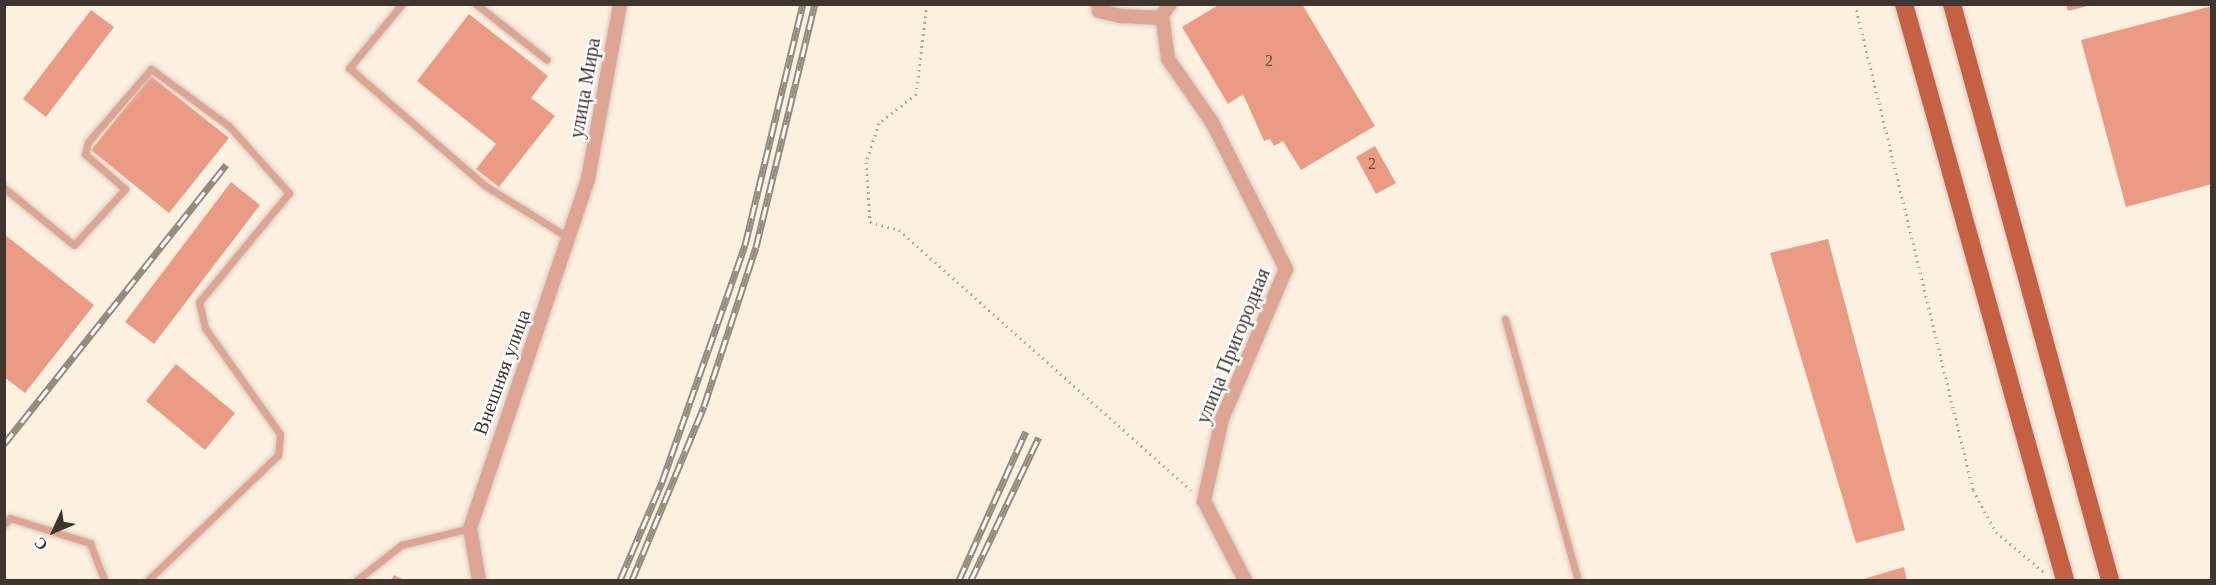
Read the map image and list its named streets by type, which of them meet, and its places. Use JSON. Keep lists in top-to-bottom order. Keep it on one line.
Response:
{"streets":{"street":["улица Мира","улица Пригородная","Внешняя улица"]},"crossings":[["улица Мира","Внешняя улица"]],"house_numbers":["2","2"],"north":"bottom left"}
